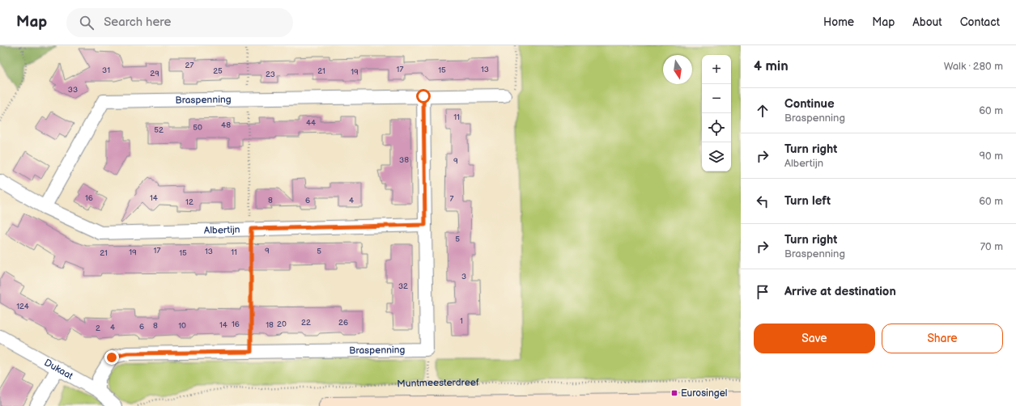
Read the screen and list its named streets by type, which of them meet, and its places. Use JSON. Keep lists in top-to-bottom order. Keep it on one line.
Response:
{"streets":{"street":["Braspenning","Albertijn","Dukaat"],"path":["Muntmeesterdreef"]},"crossings":[["Braspenning","Albertijn"],["Braspenning","Dukaat"]],"places":{"transit":["Eurosingel"]},"house_numbers":["27","17","13","31","15","25","21","19","29","23","33","11","44","48","50","52","38","9","16","14","7","8","6","4","12","5","17","9","13","5","19","11","21","15","3","32","124","1","22","26","16","20","14","18","8","10","6","4","2"],"north":"bottom","page":{"header":"Map","search":"Search here","nav":["Home","Map","About","Contact"],"heading":["4 min","Walk · 280 m"],"map_buttons":["+","−"],"list":[["Continue","Braspenning","60 m"],["Turn right","Albertijn","90 m"],["Turn left","60 m"],["Turn right","Braspenning","70 m"],"Arrive at destination"],"buttons":["Save","Share"]}}
